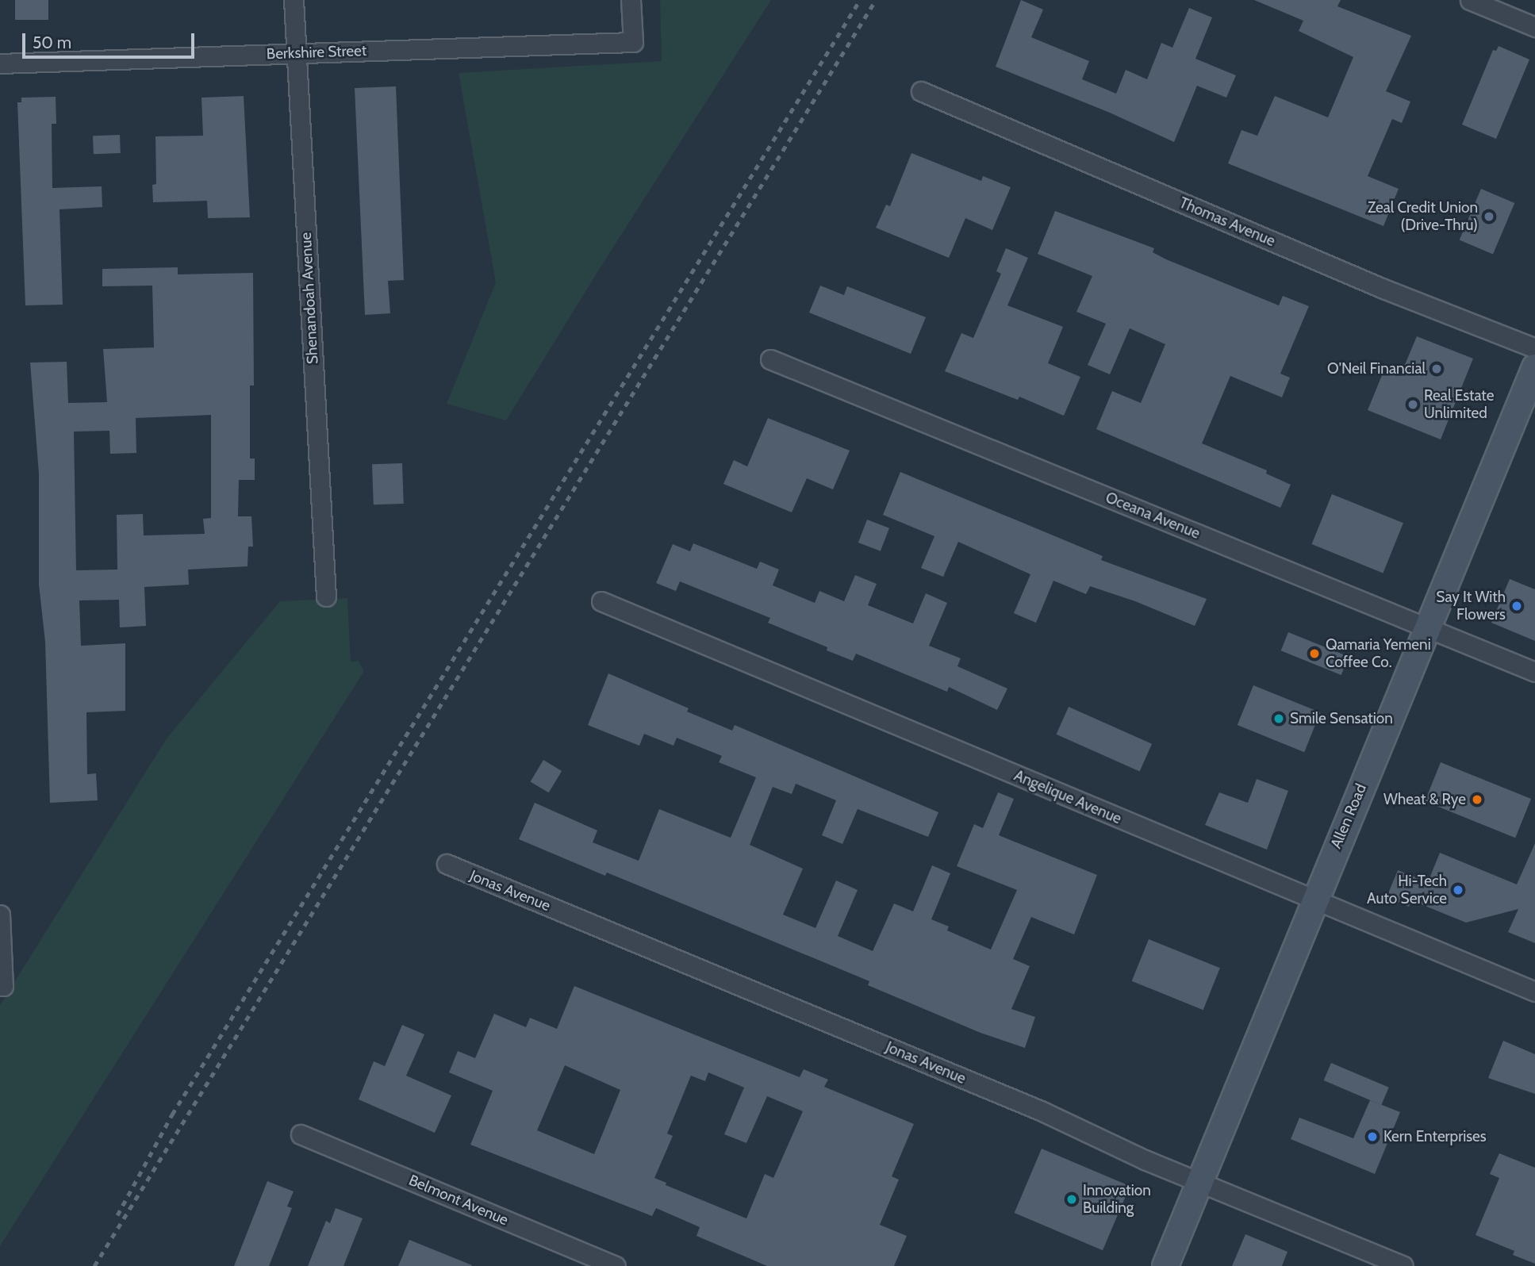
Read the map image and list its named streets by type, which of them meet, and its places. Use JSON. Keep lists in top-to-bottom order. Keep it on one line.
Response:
{"streets":{"main road":["Allen Road"],"street":["Berkshire Street","Thomas Avenue","Shenandoah Avenue","Oceana Avenue","Angelique Avenue","Jonas Avenue","Belmont Avenue"]},"crossings":[["Berkshire Street","Shenandoah Avenue"],["Oceana Avenue","Allen Road"],["Angelique Avenue","Allen Road"],["Allen Road","Jonas Avenue"]],"places":["Zeal Credit Union (Drive-Thru)","O'Neil Financial","Real Estate Unlimited","Say It With Flowers","Qamaria Yemeni Coffee Co.","Smile Sensation","Wheat & Rye","Hi-Tech Auto Service","Kern Enterprises","Innovation Building"],"scale_bar":"50 m"}
